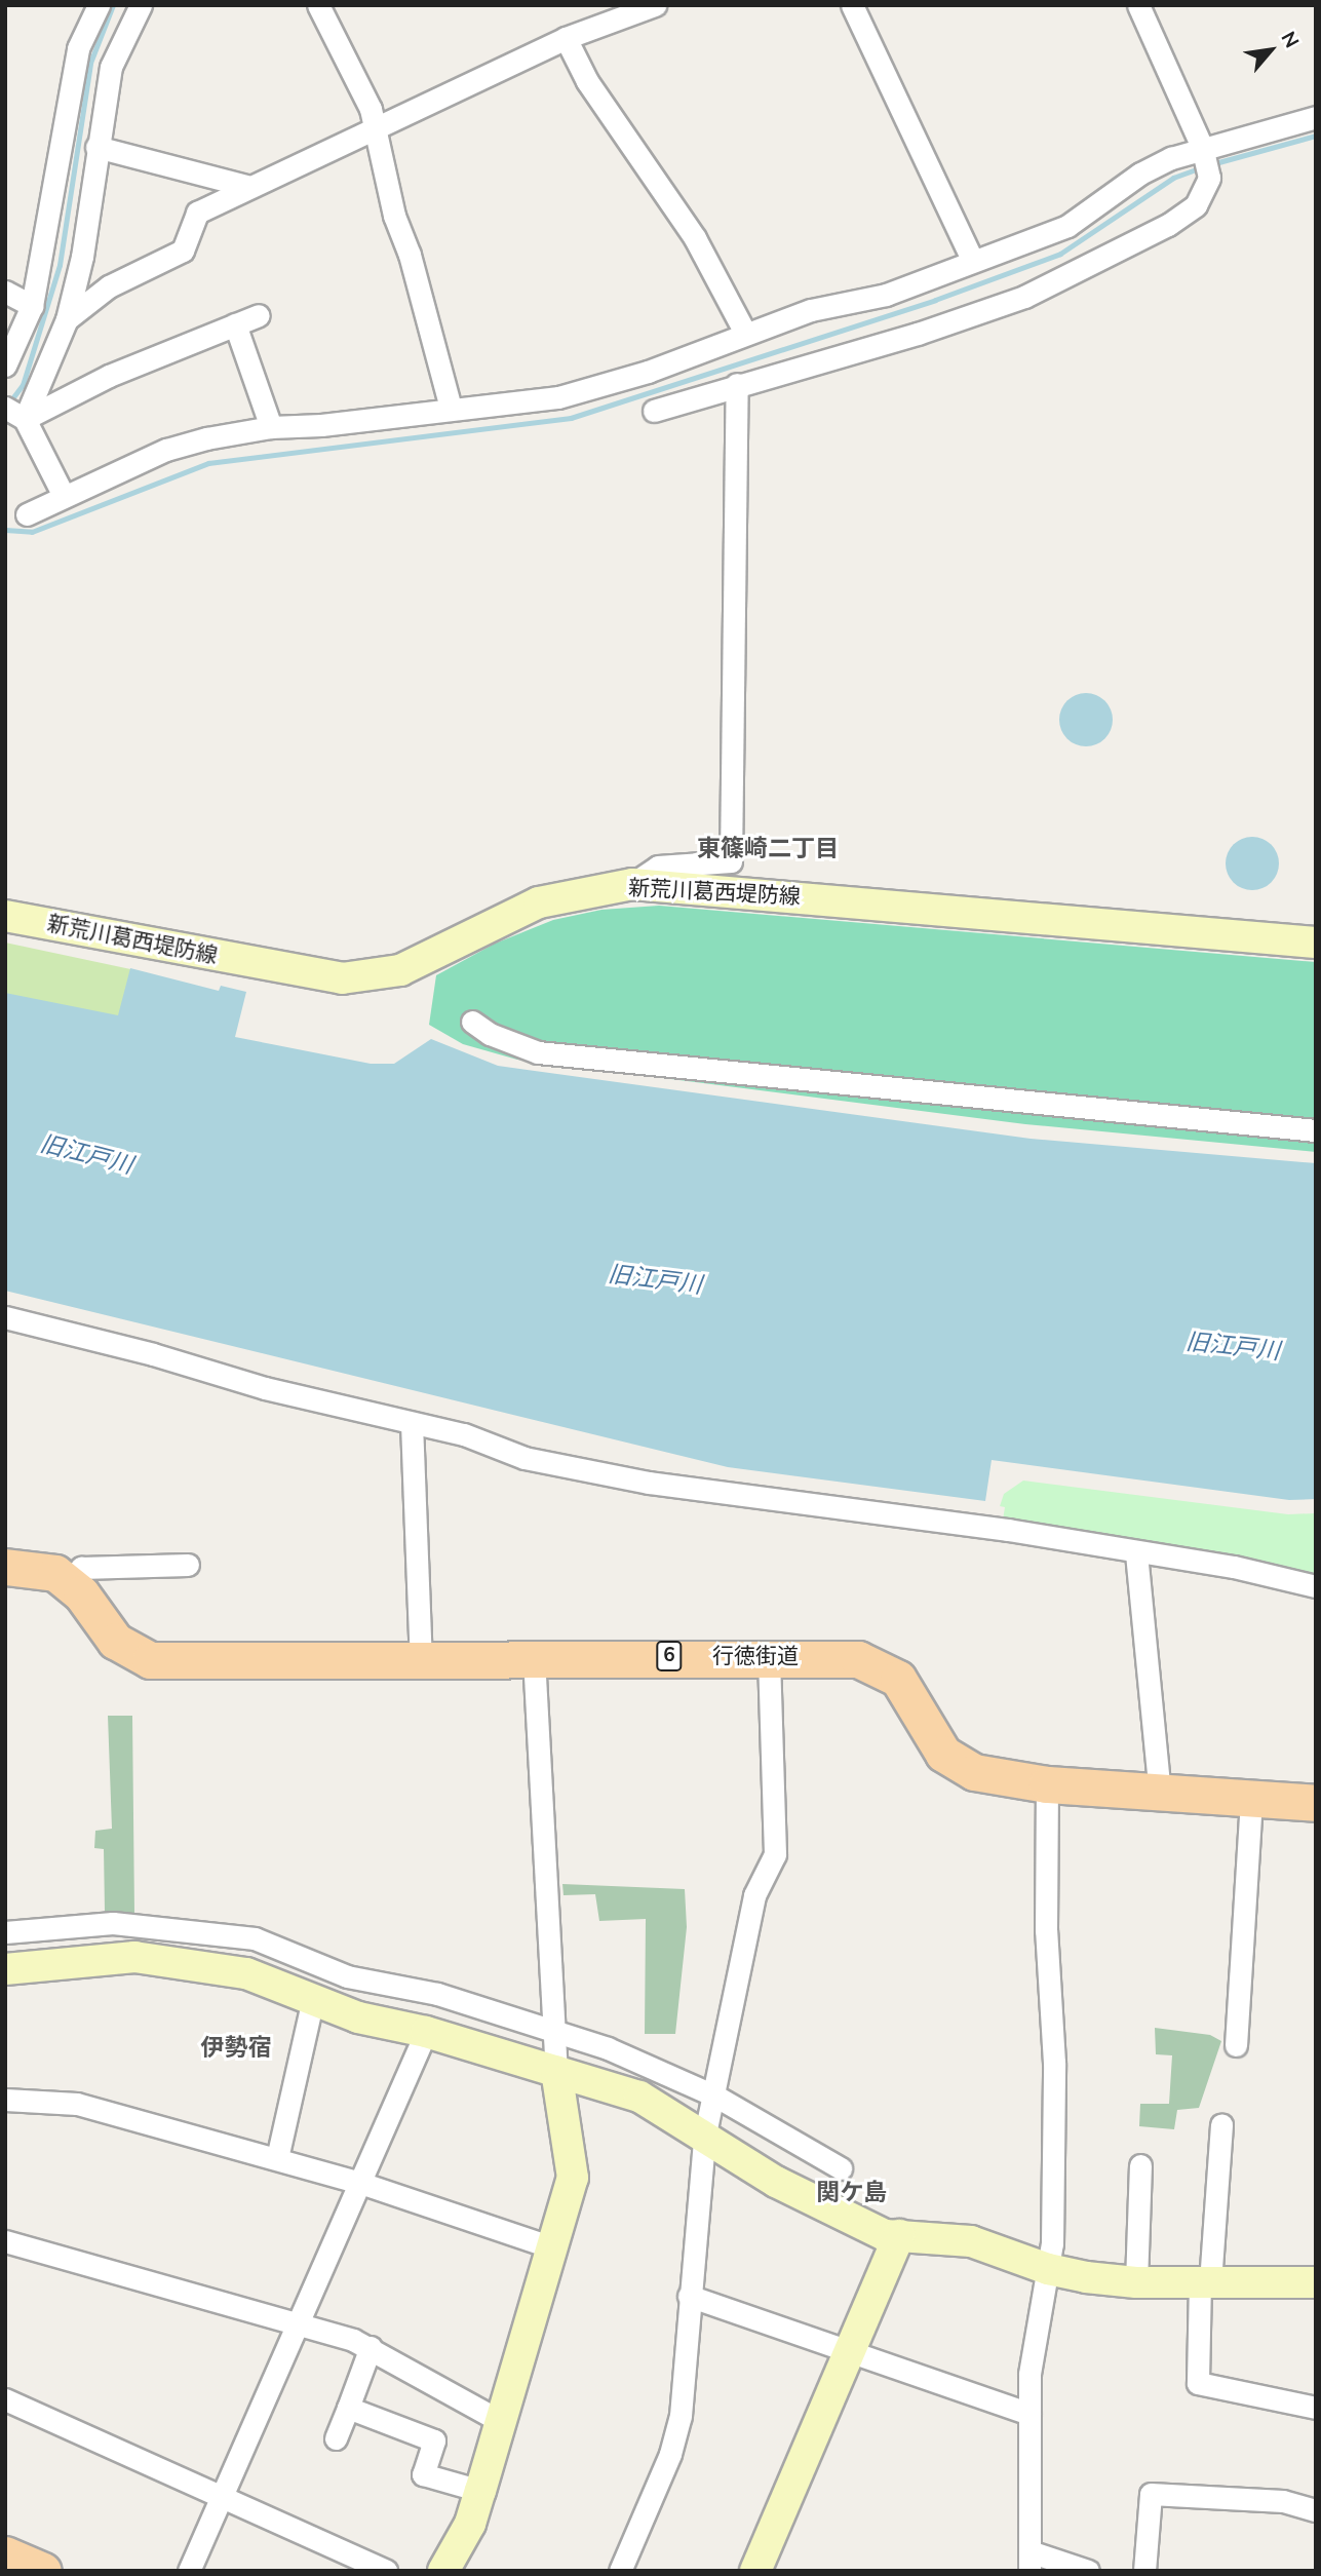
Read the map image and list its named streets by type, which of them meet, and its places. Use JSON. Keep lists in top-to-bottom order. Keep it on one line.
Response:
{"streets":{"main road":["6","行徳街道"],"street":["新荒川葛西堤防線"]},"districts":["東篠崎二丁目","伊勢宿","関ケ島"],"water":["旧江戸川"],"north":"top right"}
